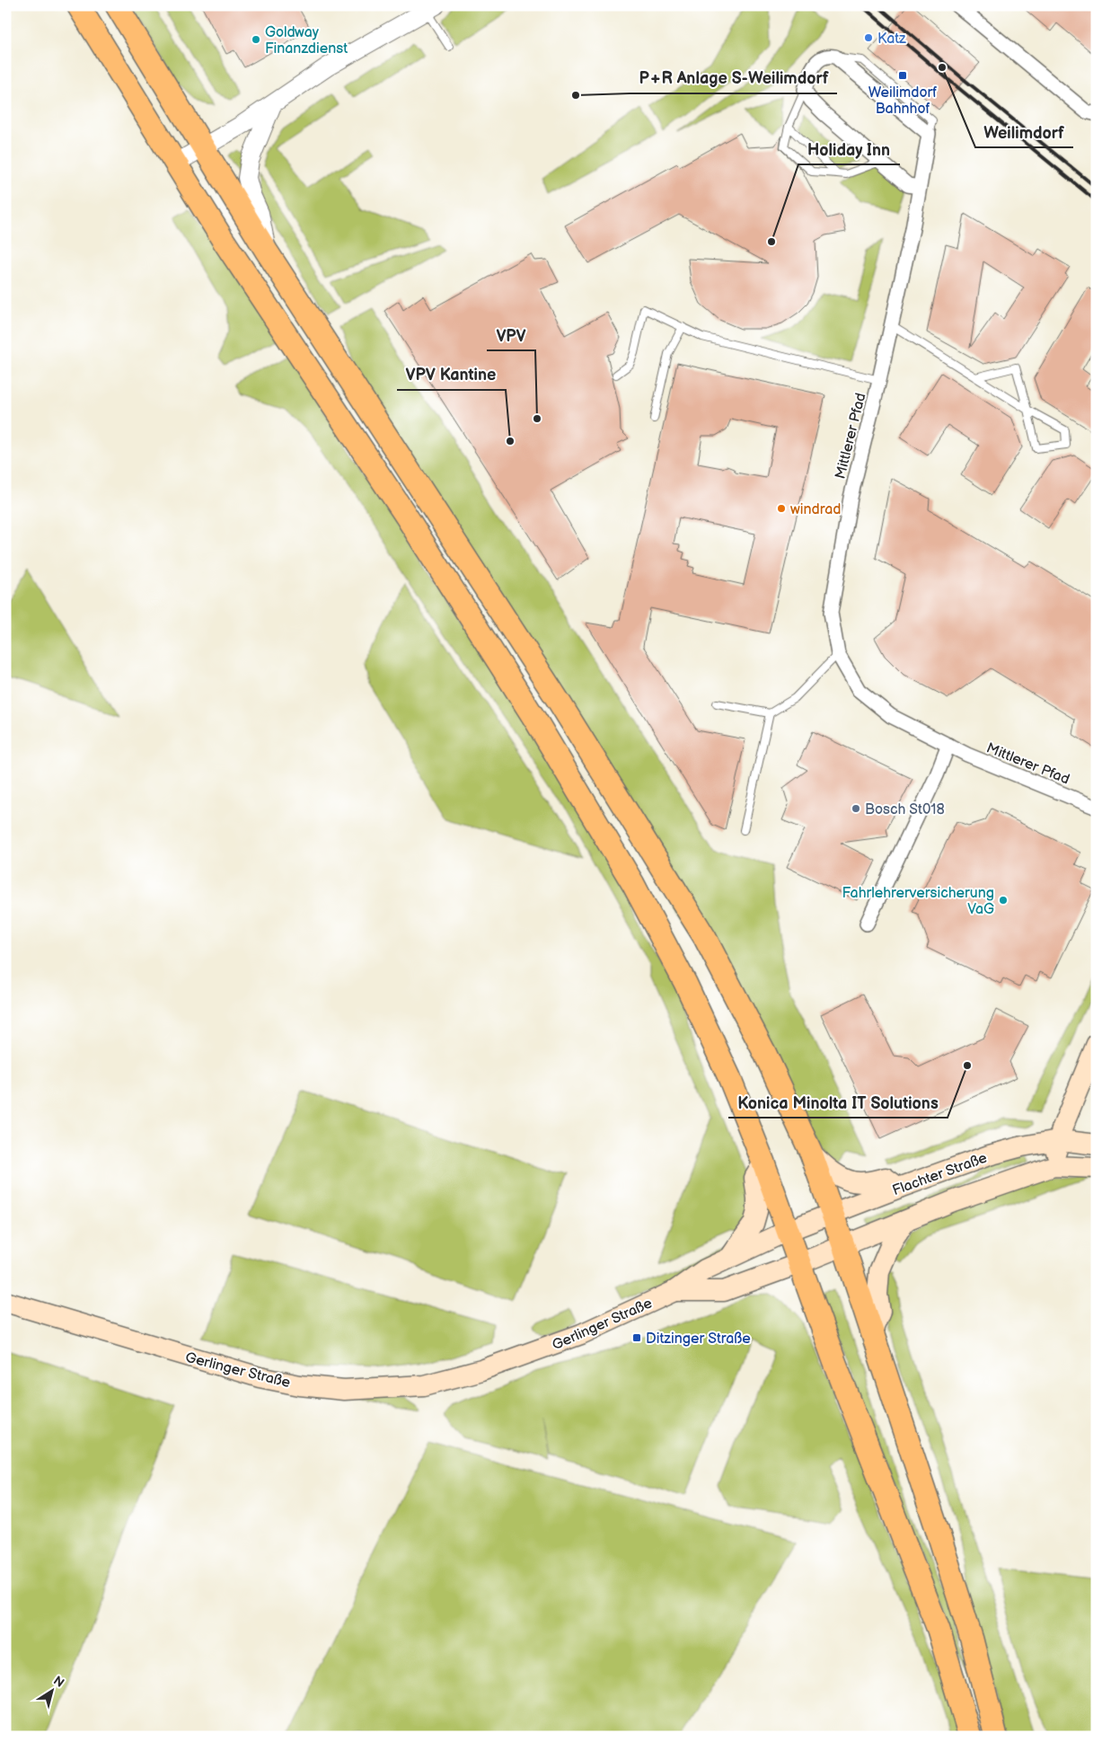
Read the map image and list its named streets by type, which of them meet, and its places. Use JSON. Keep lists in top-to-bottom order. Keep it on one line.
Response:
{"streets":{"main road":["Flachter Straße","Gerlinger Straße"],"street":["Mittlerer Pfad"]},"crossings":[["Flachter Straße","Gerlinger Straße"]],"places":{"other":["Katz","Goldway Finanzdienst","Weilimdorf","P+R Anlage S-Weilimdorf","Holiday Inn","VPV","VPV Kantine","windrad","Bosch St018","Fahrlehrerversicherung VaG","Konica Minolta IT Solutions"],"transit":["Weilimdorf Bahnhof","Ditzinger Straße"]},"north":"top right"}
